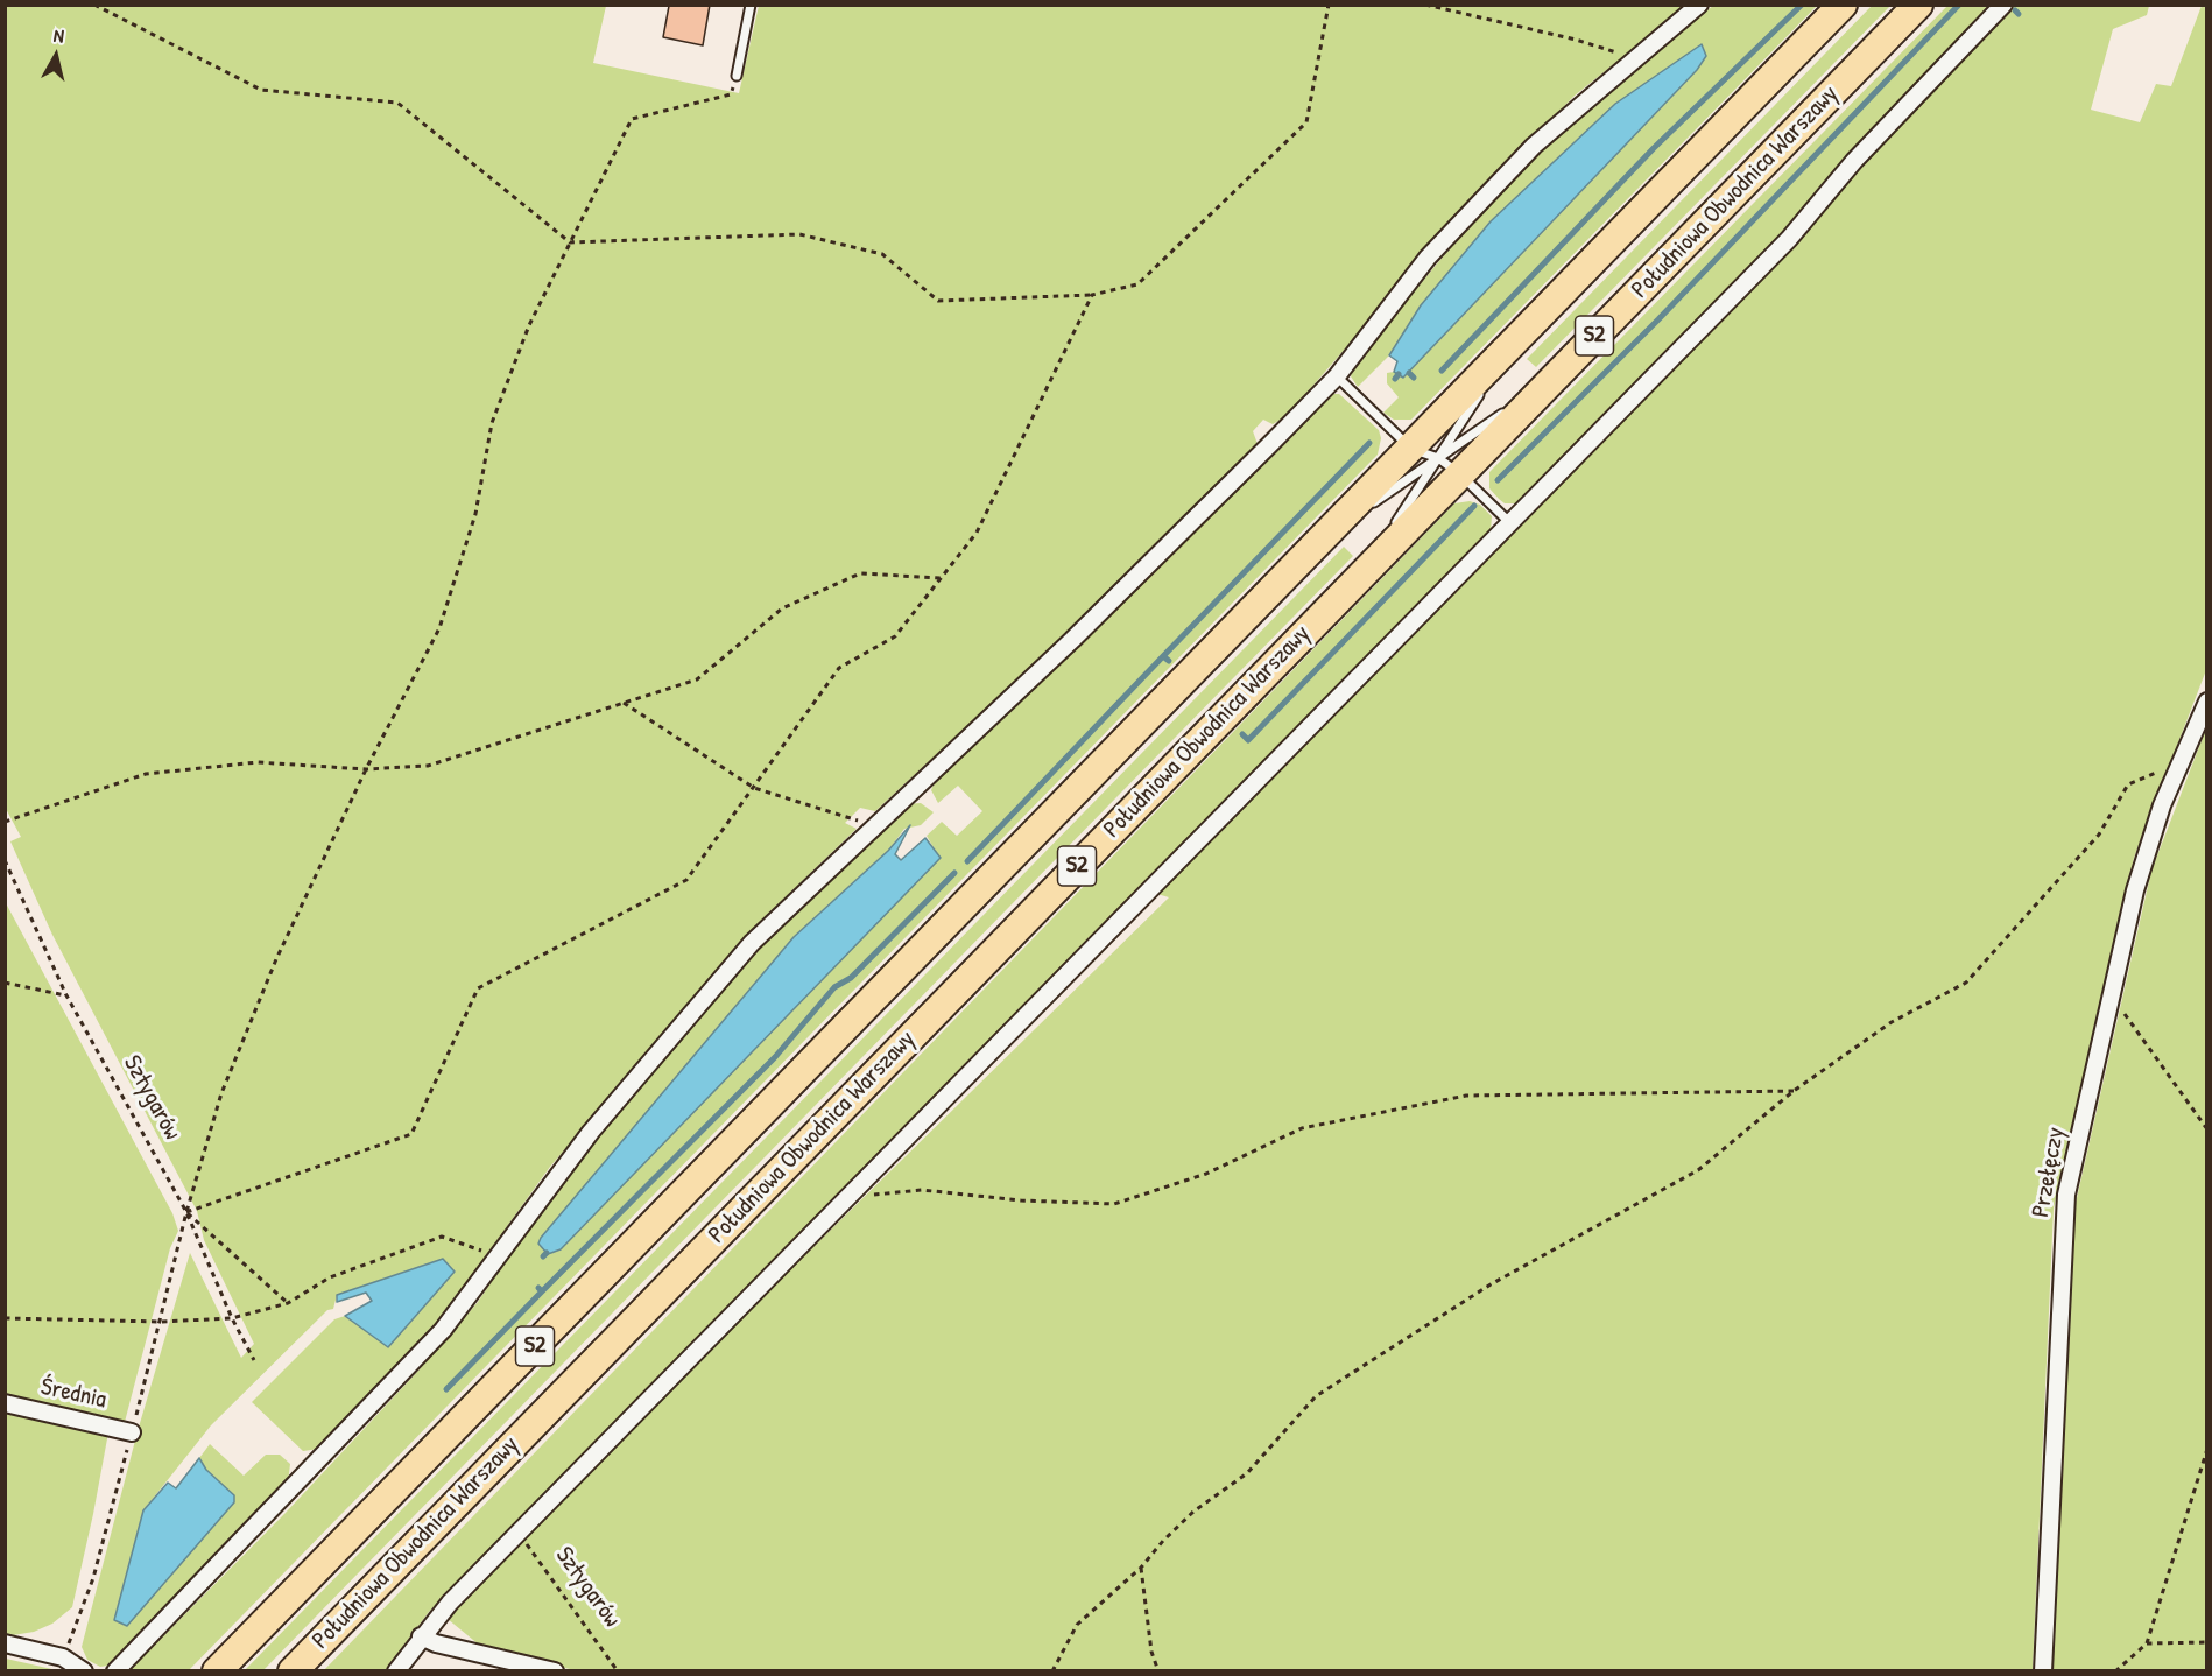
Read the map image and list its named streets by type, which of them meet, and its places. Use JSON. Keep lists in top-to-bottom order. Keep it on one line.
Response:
{"streets":{"highway":["Południowa Obwodnica Warszawy","S2"],"street":["Przełęczy","Średnia"],"path":["Sztygarów"]},"north":"top"}
